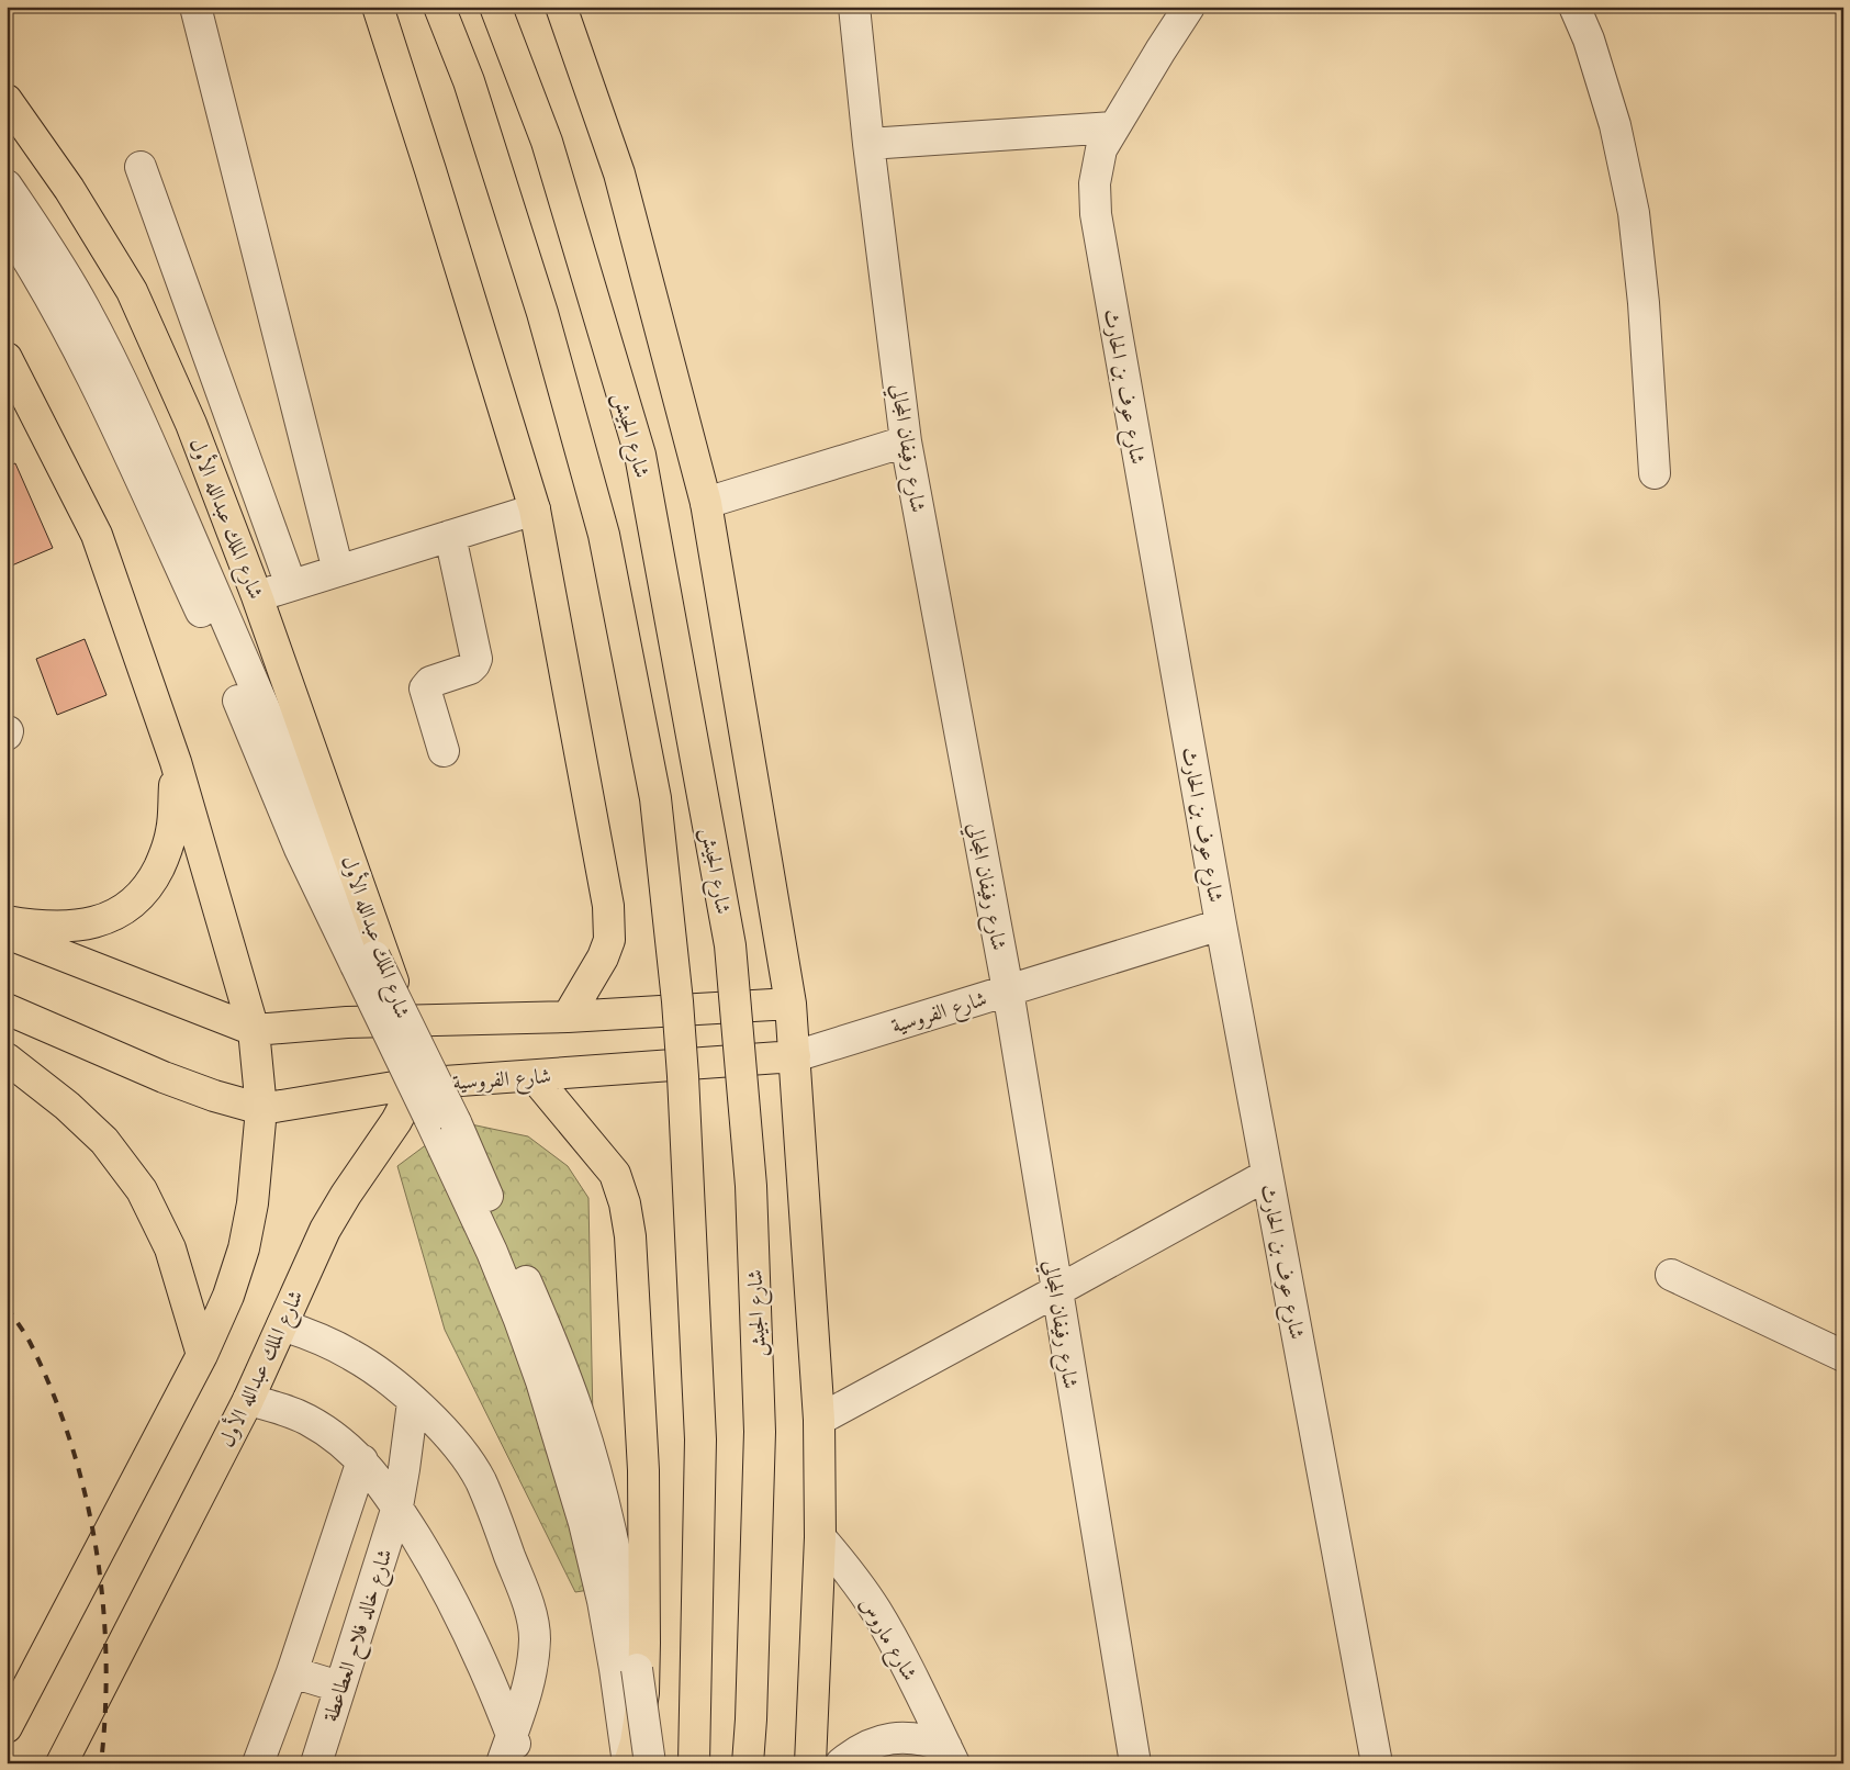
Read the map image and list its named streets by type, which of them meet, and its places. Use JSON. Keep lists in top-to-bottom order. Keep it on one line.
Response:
{"streets":{"main road":["شارع الجيش","شارع الملك عبدالله الأول","شارع الفروسية"],"street":["شارع عوف بن الحارث","شارع رفيفان المجالي","شارع خالد فلاح العطاعطة","شارع ماروس"]},"crossings":[["شارع عوف بن الحارث","شارع الفروسية"],["شارع رفيفان المجالي","شارع الفروسية"],["شارع الملك عبدالله الأول","شارع الفروسية"]]}
